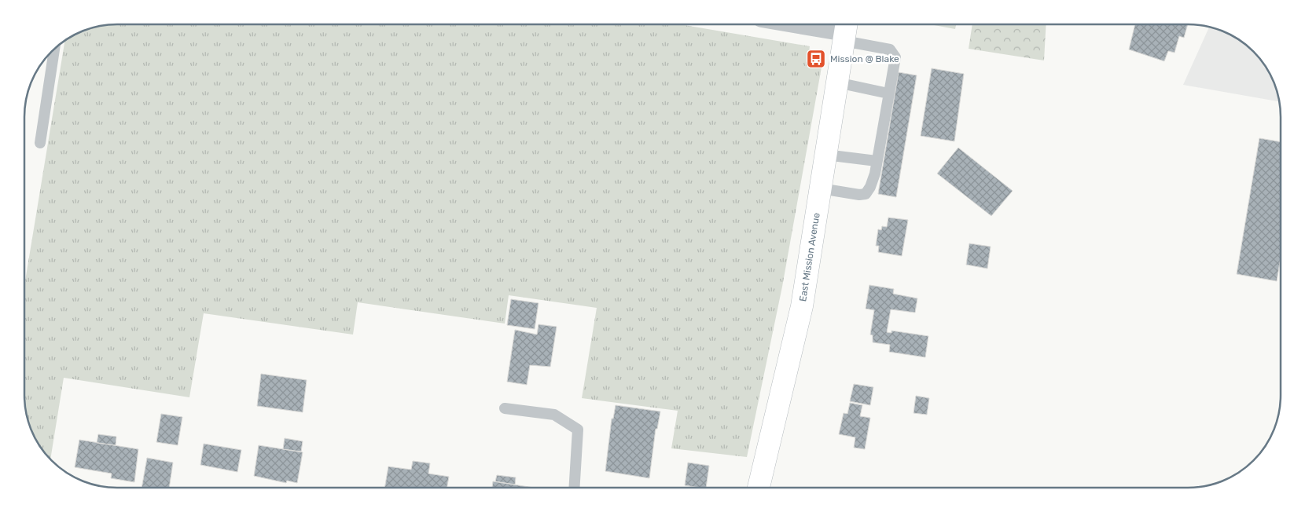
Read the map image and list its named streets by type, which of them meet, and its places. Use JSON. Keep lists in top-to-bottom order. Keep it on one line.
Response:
{"streets":{"street":["East Mission Avenue"]},"places":{"bus stop":["Mission @ Blake"]}}
